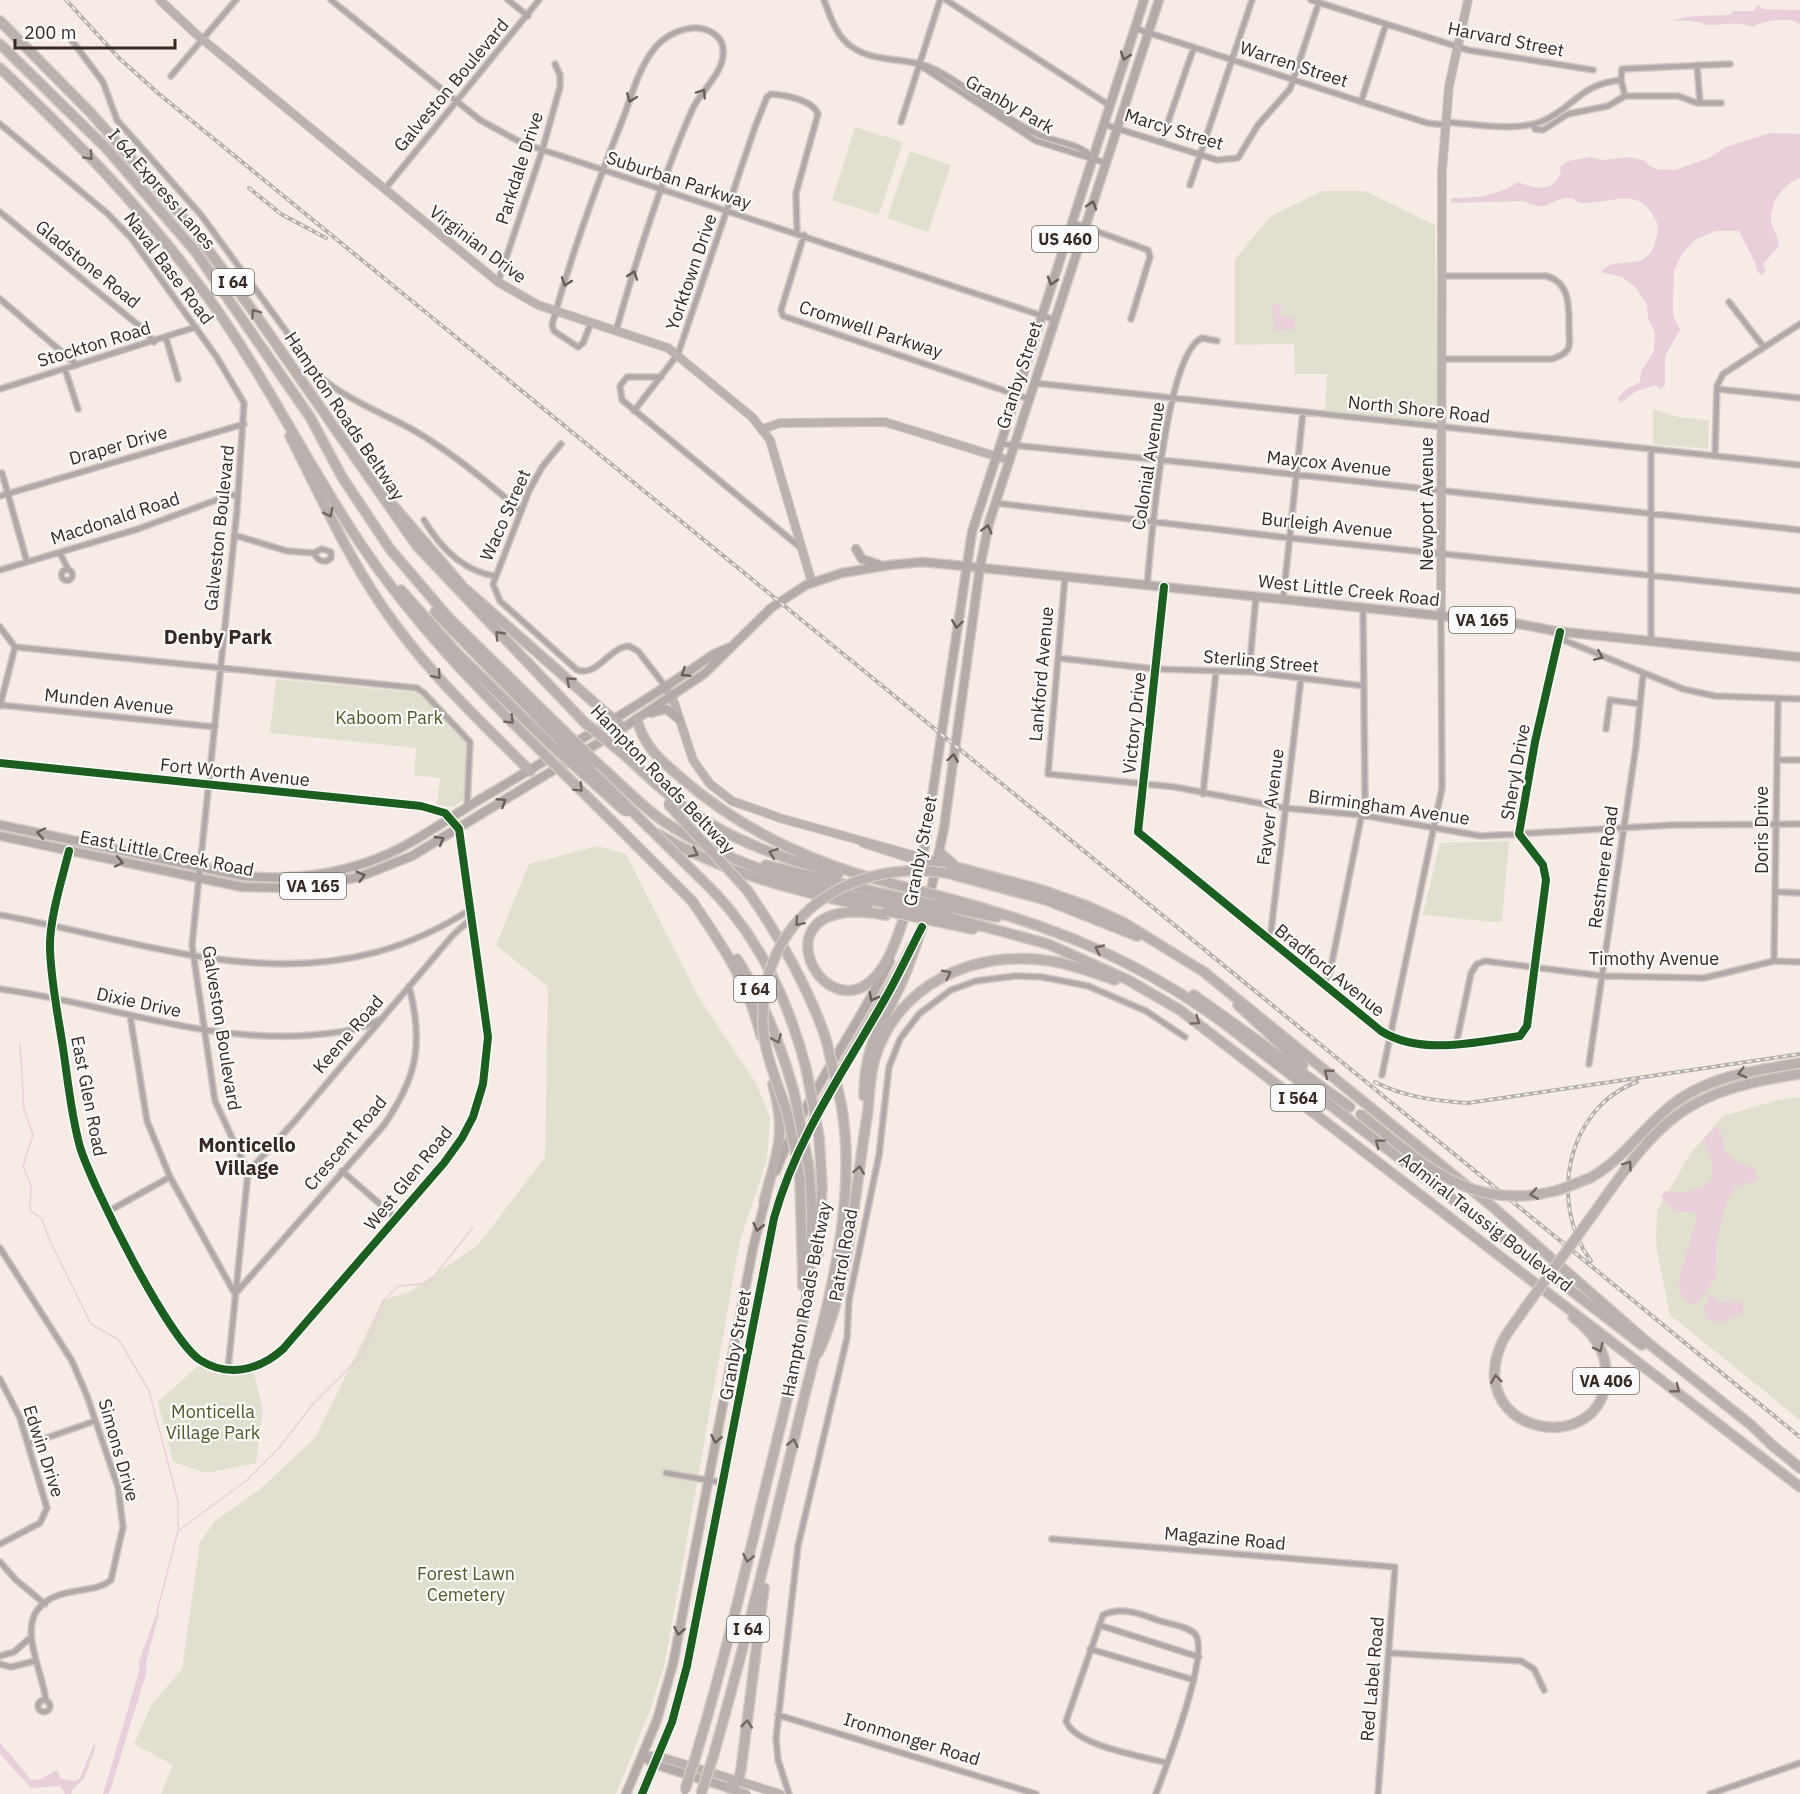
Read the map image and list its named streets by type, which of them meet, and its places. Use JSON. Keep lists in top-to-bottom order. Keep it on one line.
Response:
{"streets":{"highway":["I 64 Express Lanes","I 64","Hampton Roads Beltway","I 564","Admiral Taussig Boulevard","VA 406"],"main road":["US 460","Granby Street","West Little Creek Road","VA 165","East Little Creek Road"],"street":["Harvard Street","Warren Street","Galveston Boulevard","Granby Park","Marcy Street","Parkdale Drive","Suburban Parkway","Virginian Drive","Gladstone Road","Naval Base Road","Yorktown Drive","Cromwell Parkway","Stockton Road","North Shore Road","Draper Drive","Maycox Avenue","Colonial Avenue","Newport Avenue","Waco Street","Macdonald Road","Burleigh Avenue","Sterling Street","Lankford Avenue","Munden Avenue","Victory Drive","Fort Worth Avenue","Sheryl Drive","Fayver Avenue","Birmingham Avenue","Doris Drive","Restmere Road","Timothy Avenue","Bradford Avenue","Dixie Drive","Keene Road","East Glen Road","Crescent Road","West Glen Road","Patrol Road","Simons Drive","Edwin Drive","Magazine Road","Red Label Road","Ironmonger Road"]},"crossings":[["Harvard Street","Marcy Street"],["Harvard Street","Newport Avenue"],["Warren Street","Marcy Street"],["Warren Street","Granby Street"],["Warren Street","Newport Avenue"],["Galveston Boulevard","Suburban Parkway"],["Galveston Boulevard","Virginian Drive"],["Galveston Boulevard","Naval Base Road"],["Galveston Boulevard","Draper Drive"],["Galveston Boulevard","Macdonald Road"],["Galveston Boulevard","Munden Avenue"],["Galveston Boulevard","Fort Worth Avenue"],["Galveston Boulevard","East Little Creek Road"],["Galveston Boulevard","Dixie Drive"],["Galveston Boulevard","Keene Road"],["Granby Park","Granby Street"],["Marcy Street","Granby Street"],["Parkdale Drive","Suburban Parkway"],["Parkdale Drive","Virginian Drive"],["Suburban Parkway","Yorktown Drive"],["Suburban Parkway","Cromwell Parkway"],["Suburban Parkway","Granby Street"],["I 64 Express Lanes","I 64"],["Virginian Drive","Yorktown Drive"],["Virginian Drive","East Little Creek Road"],["Gladstone Road","Stockton Road"],["Naval Base Road","Stockton Road"],["Yorktown Drive","Cromwell Parkway"],["I 64","Hampton Roads Beltway"],["Cromwell Parkway","Granby Street"],["Granby Street","North Shore Road"],["Granby Street","Maycox Avenue"],["Granby Street","Burleigh Avenue"],["Granby Street","West Little Creek Road"],["Granby Street","East Little Creek Road"],["North Shore Road","Colonial Avenue"],["North Shore Road","Newport Avenue"],["Maycox Avenue","Colonial Avenue"],["Maycox Avenue","Newport Avenue"],["Colonial Avenue","Burleigh Avenue"],["Colonial Avenue","West Little Creek Road"],["Newport Avenue","Burleigh Avenue"],["Newport Avenue","West Little Creek Road"],["Newport Avenue","Birmingham Avenue"],["Newport Avenue","Bradford Avenue"],["Waco Street","East Little Creek Road"],["West Little Creek Road","Lankford Avenue"],["West Little Creek Road","Victory Drive"],["West Little Creek Road","Sheryl Drive"],["West Little Creek Road","East Little Creek Road"],["Sterling Street","Lankford Avenue"],["Sterling Street","Victory Drive"],["Sterling Street","Fayver Avenue"],["Lankford Avenue","Birmingham Avenue"],["Victory Drive","Birmingham Avenue"],["Victory Drive","Bradford Avenue"],["Fort Worth Avenue","East Little Creek Road"],["Sheryl Drive","Birmingham Avenue"],["Sheryl Drive","Timothy Avenue"],["Sheryl Drive","Bradford Avenue"],["Fayver Avenue","Birmingham Avenue"],["Fayver Avenue","Bradford Avenue"],["Birmingham Avenue","Doris Drive"],["Birmingham Avenue","Restmere Road"],["Doris Drive","Timothy Avenue"],["East Little Creek Road","East Glen Road"],["East Little Creek Road","West Glen Road"],["Restmere Road","Timothy Avenue"],["Timothy Avenue","Bradford Avenue"],["Dixie Drive","Keene Road"],["Dixie Drive","East Glen Road"],["Keene Road","Crescent Road"],["Keene Road","West Glen Road"],["East Glen Road","West Glen Road"],["Admiral Taussig Boulevard","VA 406"],["Patrol Road","Ironmonger Road"],["Magazine Road","Red Label Road"]],"districts":["Denby Park","Monticello Village"],"parks":["Kaboom Park","Monticella Village Park","Forest Lawn Cemetery"],"scale_bar":"200 m"}
